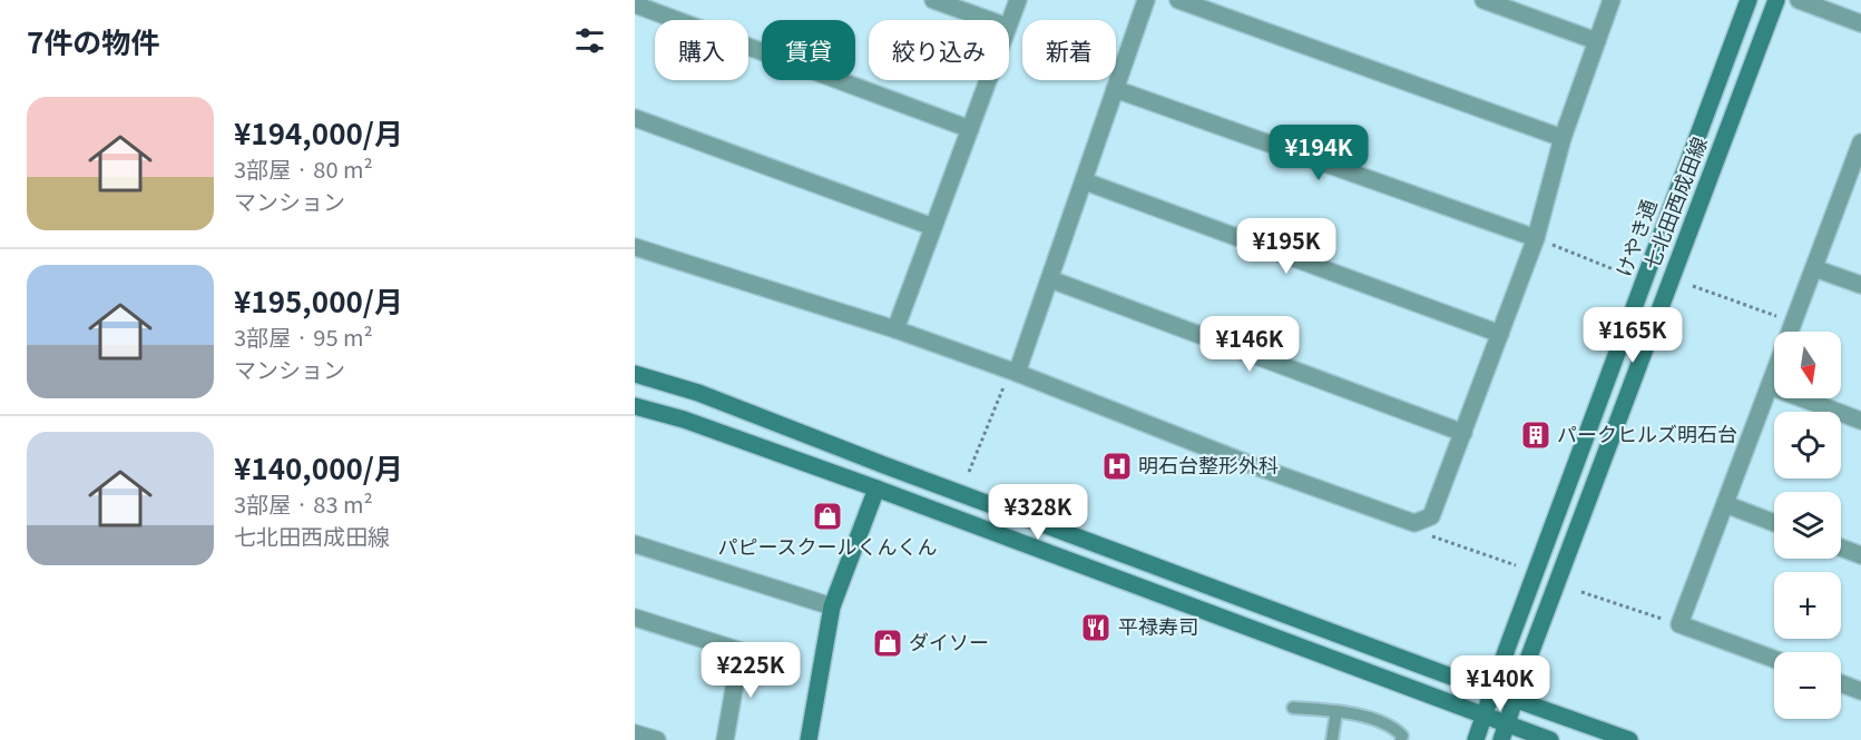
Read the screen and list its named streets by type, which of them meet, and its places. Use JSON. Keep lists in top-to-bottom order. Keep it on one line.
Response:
{"streets":{"street":["七北田西成田線","けやき通"]},"places":{"building":["パークヒルズ明石台"],"hospital":["明石台整形外科"],"shop":["パピースクールくんくん","ダイソー"],"restaurant":["平禄寿司"]},"north":"bottom","page":{"heading":"7件の物件","chip":["購入","賃貸","絞り込み","新着"],"list":[{"name":"¥194,000/月","note":"3部屋 · 80 m² · マンション"},{"name":"¥195,000/月","note":"3部屋 · 95 m² · マンション"},{"name":"¥140,000/月","note":"3部屋 · 83 m² · 七北田西成田線"}],"price":["¥194K","¥195K","¥165K","¥146K","¥328K","¥225K","¥140K"],"map_buttons":["+","−"]}}
